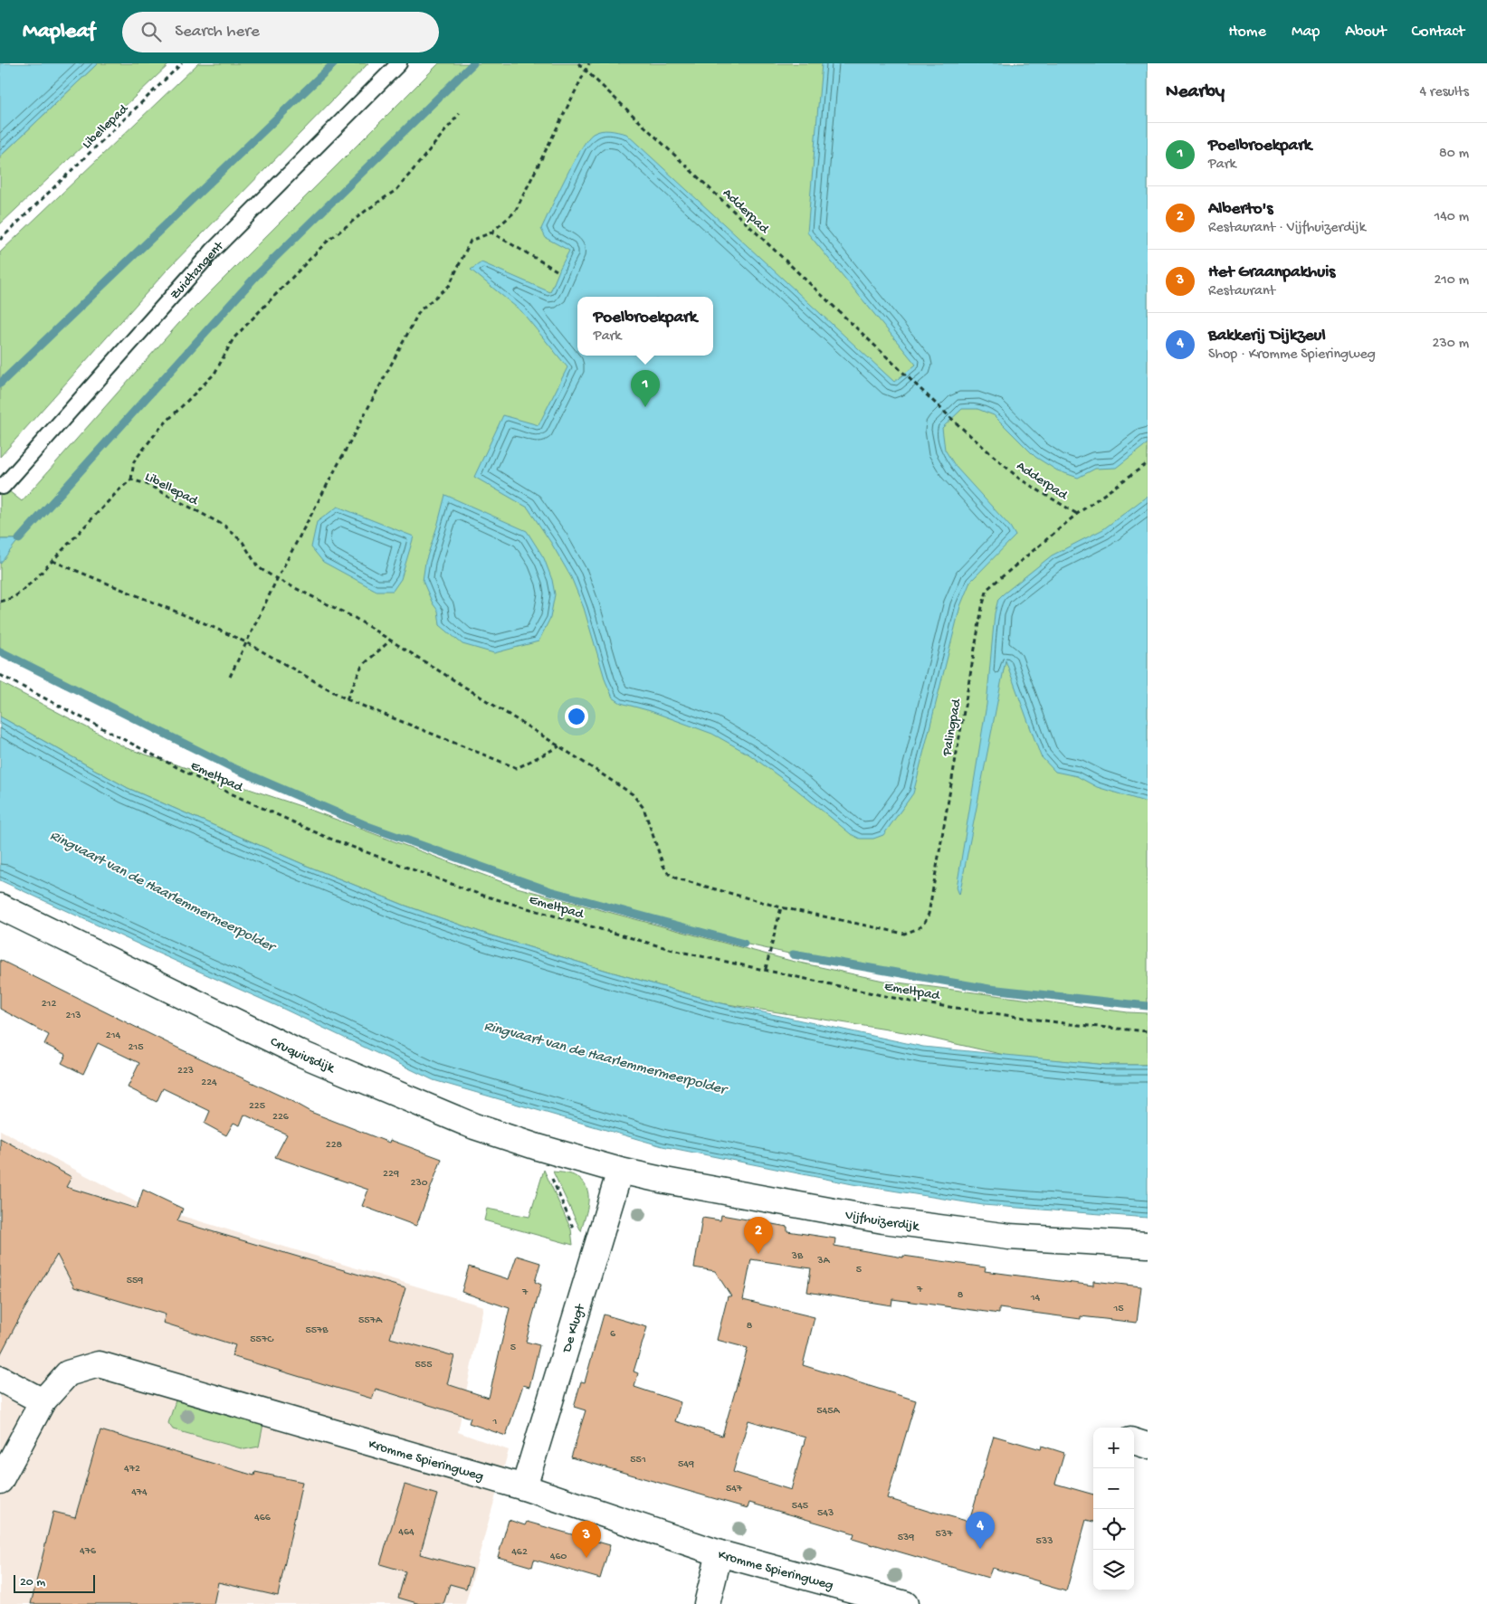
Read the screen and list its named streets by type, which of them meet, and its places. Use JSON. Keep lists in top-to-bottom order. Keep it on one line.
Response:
{"streets":{"street":["Cruquiusdijk","Vijfhuizerdijk","De Klugt","Kromme Spieringweg"],"lane":["Zuidtangent"],"path":["Libellepad","Adderpad","Palingpad","Emeltpad"]},"crossings":[["Libellepad","Palingpad"],["Adderpad","Palingpad"],["Cruquiusdijk","Vijfhuizerdijk"],["Cruquiusdijk","De Klugt"],["Vijfhuizerdijk","De Klugt"],["De Klugt","Kromme Spieringweg"]],"water":["Ringvaart van de Haarlemmermeerpolder"],"house_numbers":["212","213","214","215","223","224","225","226","228","229","230","3B","3A","5","559","7","7","8","14","15","557A","8","557B","6","557C","5","555","545A","1","551","549","472","547","474","545","543","466","464","537","539","533","476","462","460"],"scale_bar":"20 m","page":{"header":"Mapleaf","search":"Search here","nav":["Home","Map","About","Contact"],"heading":["Nearby","4 results"],"list":[{"mark":"1","name":"Poelbroekpark","note":"Park","value":"80 m"},{"mark":"2","name":"Alberto's","note":"Restaurant · Vijfhuizerdijk","value":"140 m"},{"mark":"3","name":"Het Graanpakhuis","note":"Restaurant","value":"210 m"},{"mark":"4","name":"Bakkerij Dijkzeul","note":"Shop · Kromme Spieringweg","value":"230 m"}],"popup":["Poelbroekpark","Park"],"pins":["1","2","4","3"],"map_buttons":["+","−"],"scale":"20 m"}}
